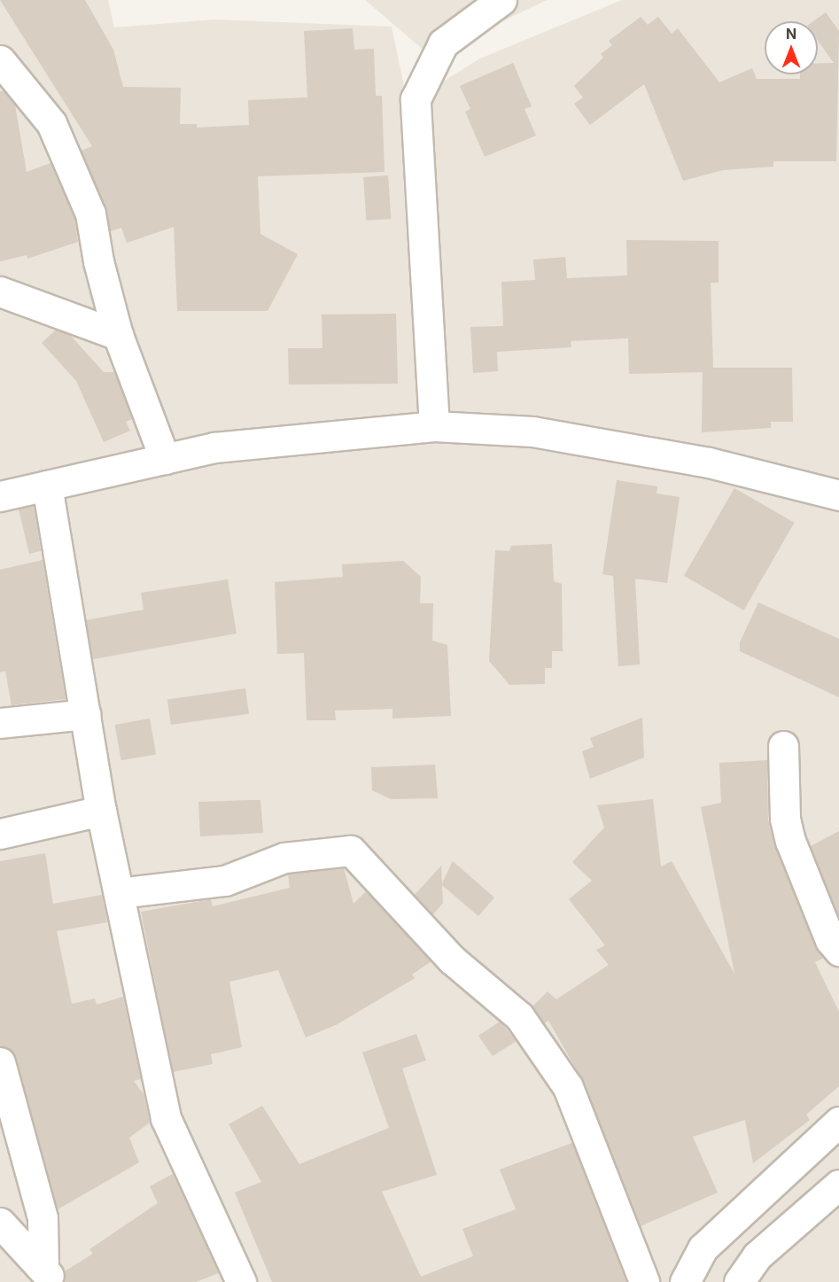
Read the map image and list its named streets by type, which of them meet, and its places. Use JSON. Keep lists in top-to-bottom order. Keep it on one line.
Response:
{"north":"top"}
